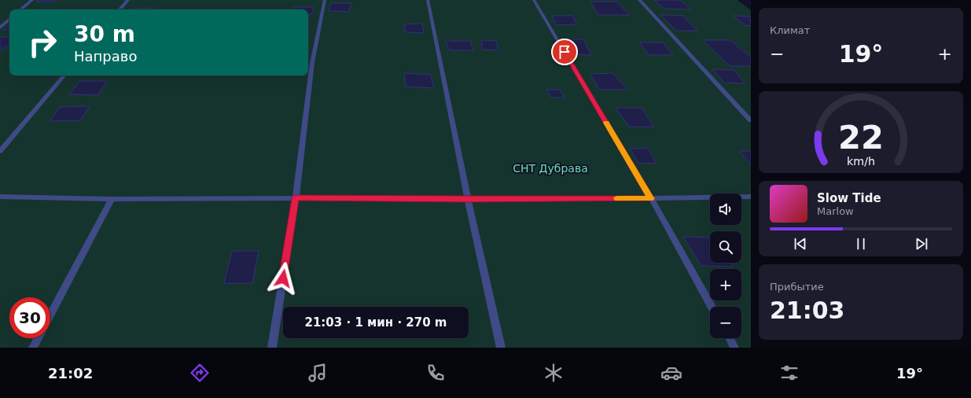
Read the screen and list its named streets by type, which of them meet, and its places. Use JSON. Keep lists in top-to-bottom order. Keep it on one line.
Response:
{"parks":["СНТ Дубрава"],"page":{"tile":["Климат",["Прибытие","21:03"]],"turn":["30 m","Направо"],"heat":["−","19°","+"],"song":["Slow Tide","Marlow"],"map_buttons":["+","−"],"limit":"30","trip":"21:03 · 1 мин · 270 m","tabs":["21:02","19°"],"gauge":["22","km/h"]}}
